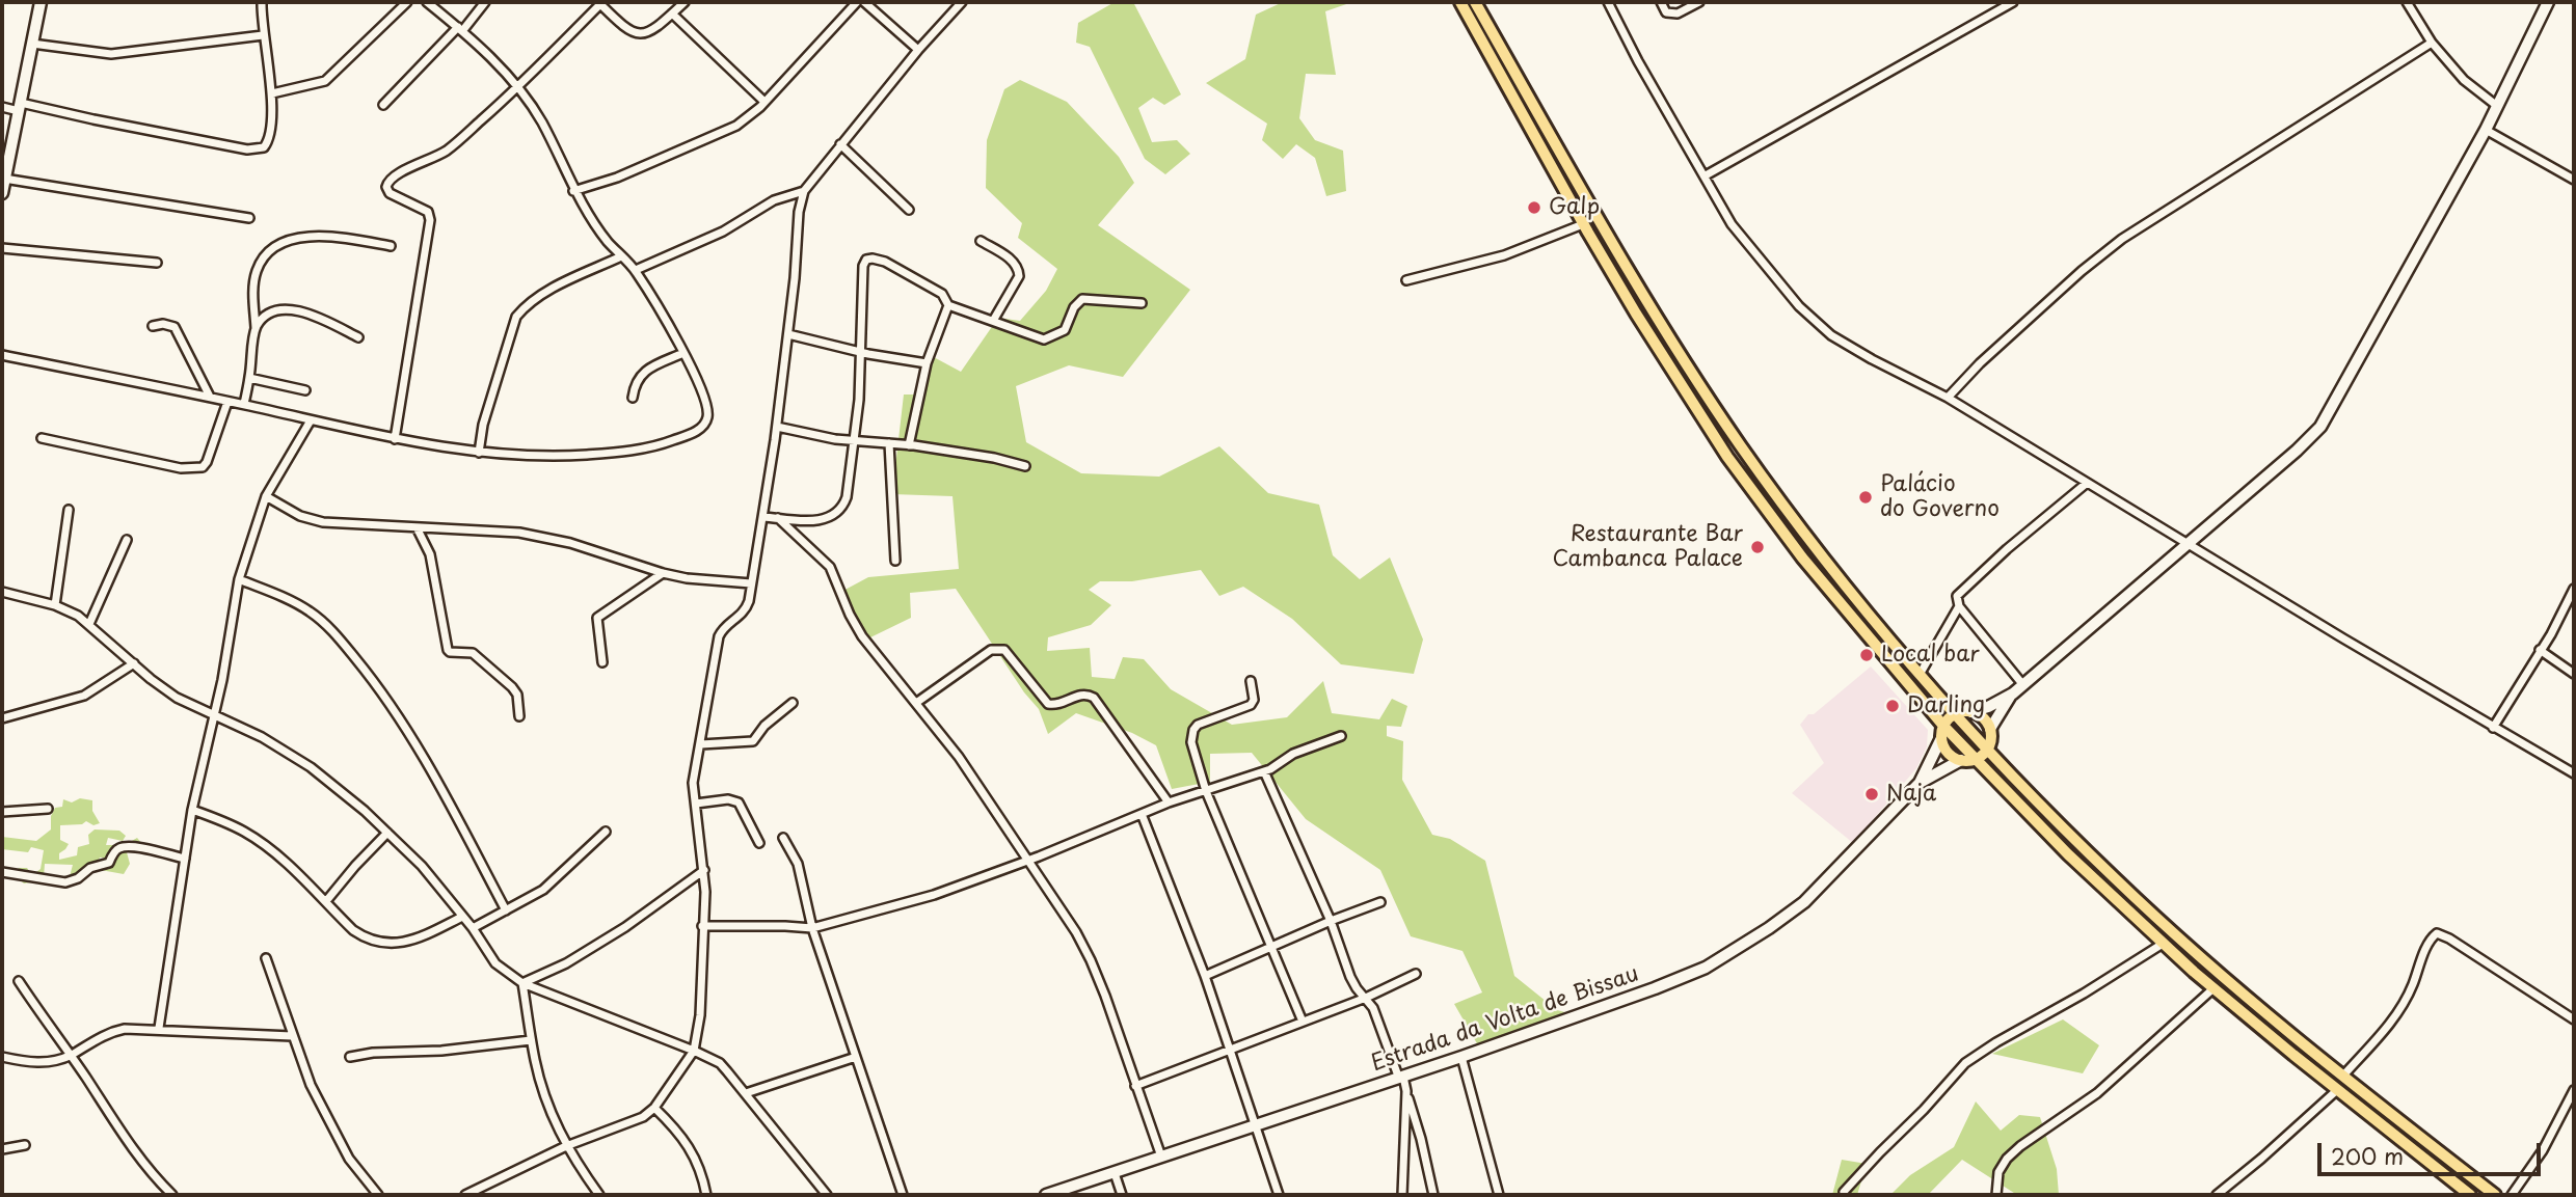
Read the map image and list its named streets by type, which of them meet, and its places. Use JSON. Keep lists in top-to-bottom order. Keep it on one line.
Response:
{"streets":{"street":["Estrada da Volta de Bissau"]},"places":["Galp","Palácio do Governo","Restaurante Bar Cambanca Palace","Local bar","Darling","Naja"],"scale_bar":"200 m"}
